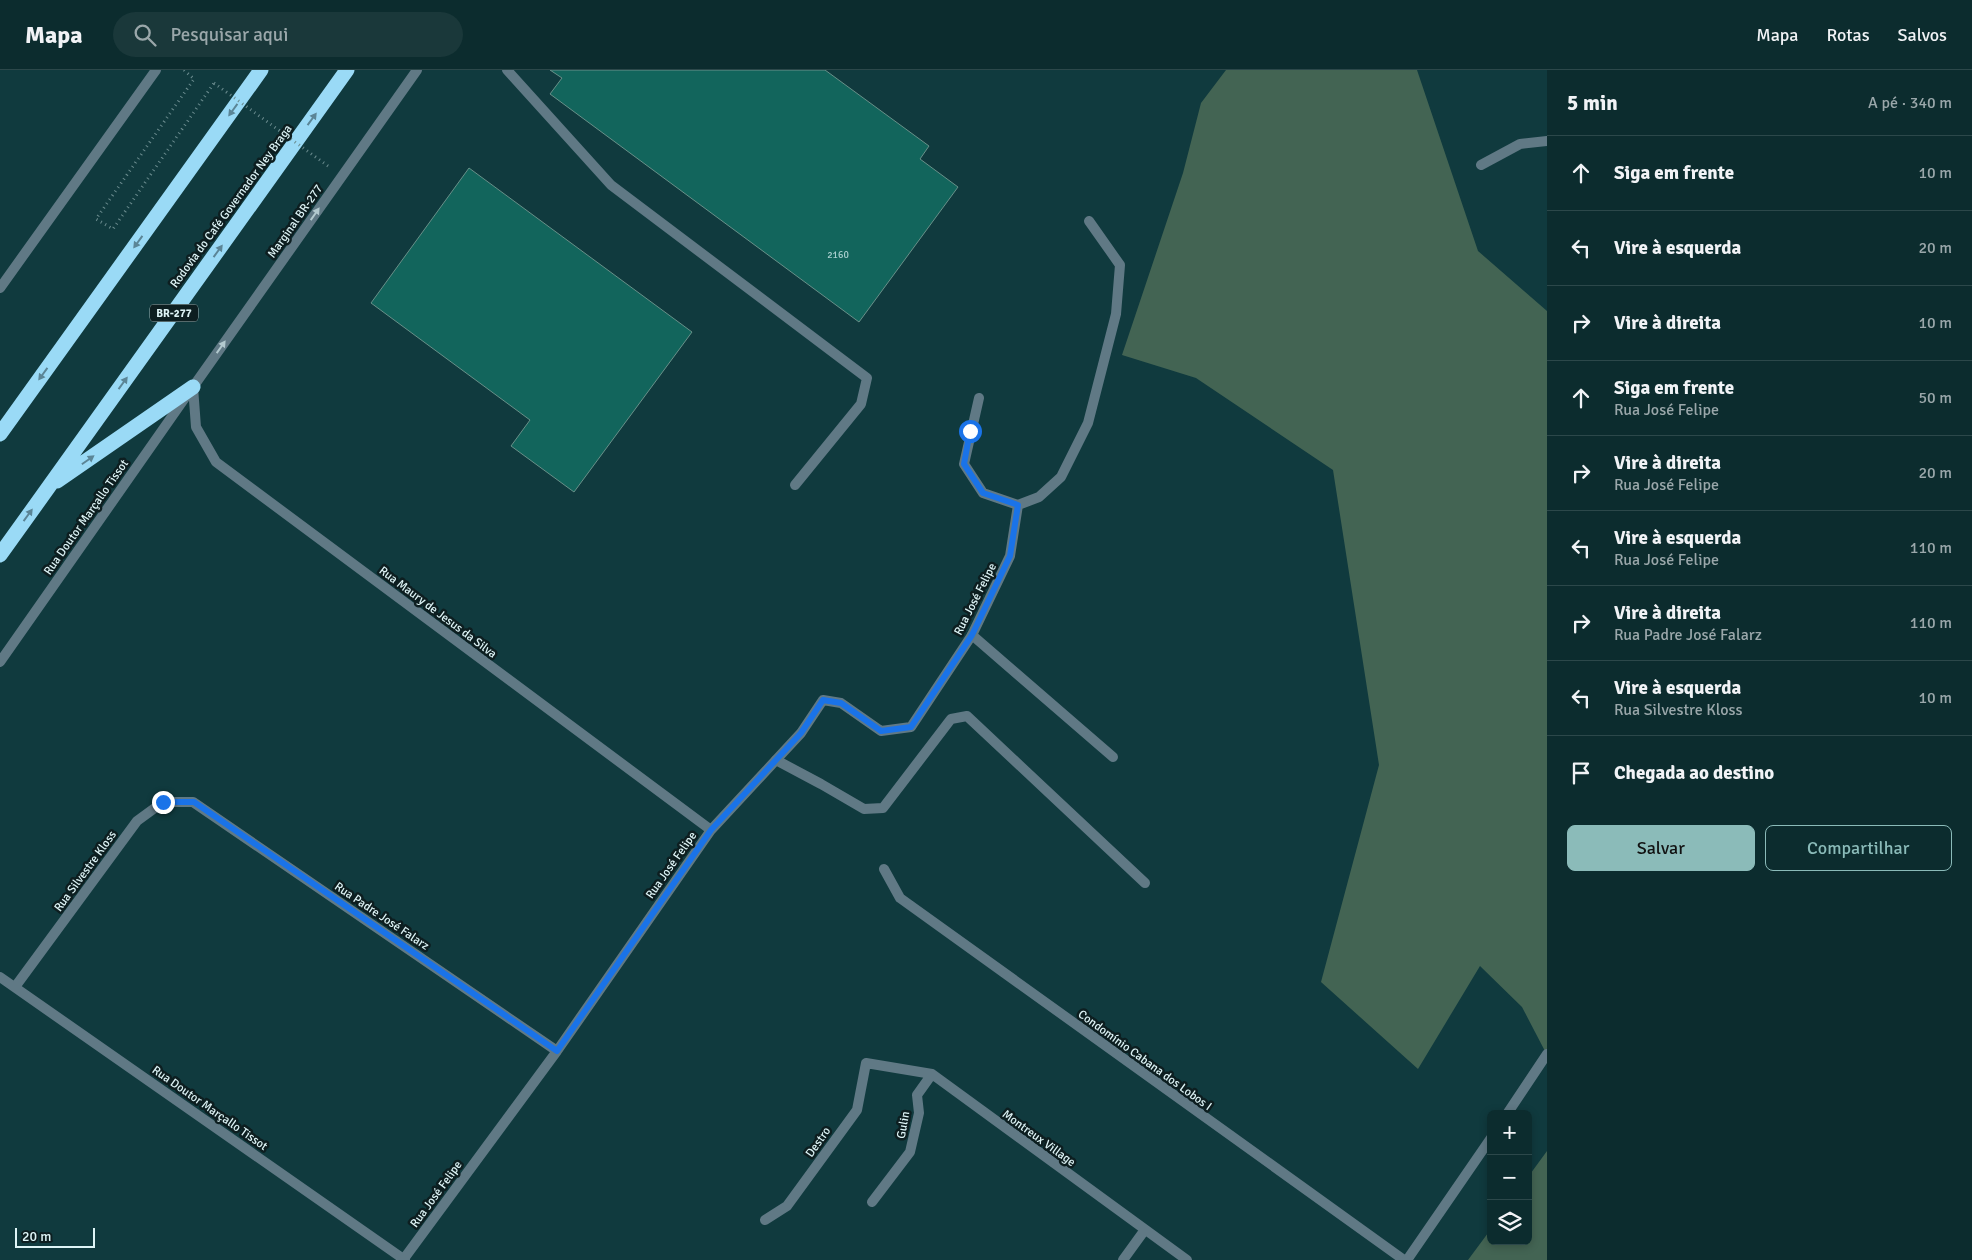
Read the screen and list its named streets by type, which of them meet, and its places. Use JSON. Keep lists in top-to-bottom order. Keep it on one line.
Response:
{"streets":{"highway":["Rodovia do Café Governador Ney Braga","BR-277"],"street":["Marginal BR-277","Rua Doutor Marçallo Tissot","Rua José Felipe","Rua Maury de Jesus da Silva","Rua Silvestre Kloss","Rua Padre José Falarz","Condomínio Cabana dos Lobos I","Gulin","Montreux Village","Destro"]},"crossings":[["Marginal BR-277","Rua Doutor Marçallo Tissot"],["Marginal BR-277","Rua Maury de Jesus da Silva"],["Rua Doutor Marçallo Tissot","Rua José Felipe"],["Rua Doutor Marçallo Tissot","Rua Maury de Jesus da Silva"],["Rua Doutor Marçallo Tissot","Rua Silvestre Kloss"],["Rua José Felipe","Rua Maury de Jesus da Silva"],["Rua José Felipe","Rua Padre José Falarz"],["Rua Silvestre Kloss","Rua Padre José Falarz"],["Gulin","Montreux Village"],["Montreux Village","Destro"]],"one_way":["Marginal BR-277"],"house_numbers":["2160"],"scale_bar":"20 m","page":{"header":"Mapa","search":"Pesquisar aqui","nav":["Mapa","Rotas","Salvos"],"heading":["5 min","A pé · 340 m"],"list":[["Siga em frente","10 m"],["Vire à esquerda","20 m"],["Vire à direita","10 m"],["Siga em frente","Rua José Felipe","50 m"],["Vire à direita","Rua José Felipe","20 m"],["Vire à esquerda","Rua José Felipe","110 m"],["Vire à direita","Rua Padre José Falarz","110 m"],["Vire à esquerda","Rua Silvestre Kloss","10 m"],"Chegada ao destino"],"buttons":["Salvar","Compartilhar"],"map_buttons":["+","−"],"scale":"20 m"}}
